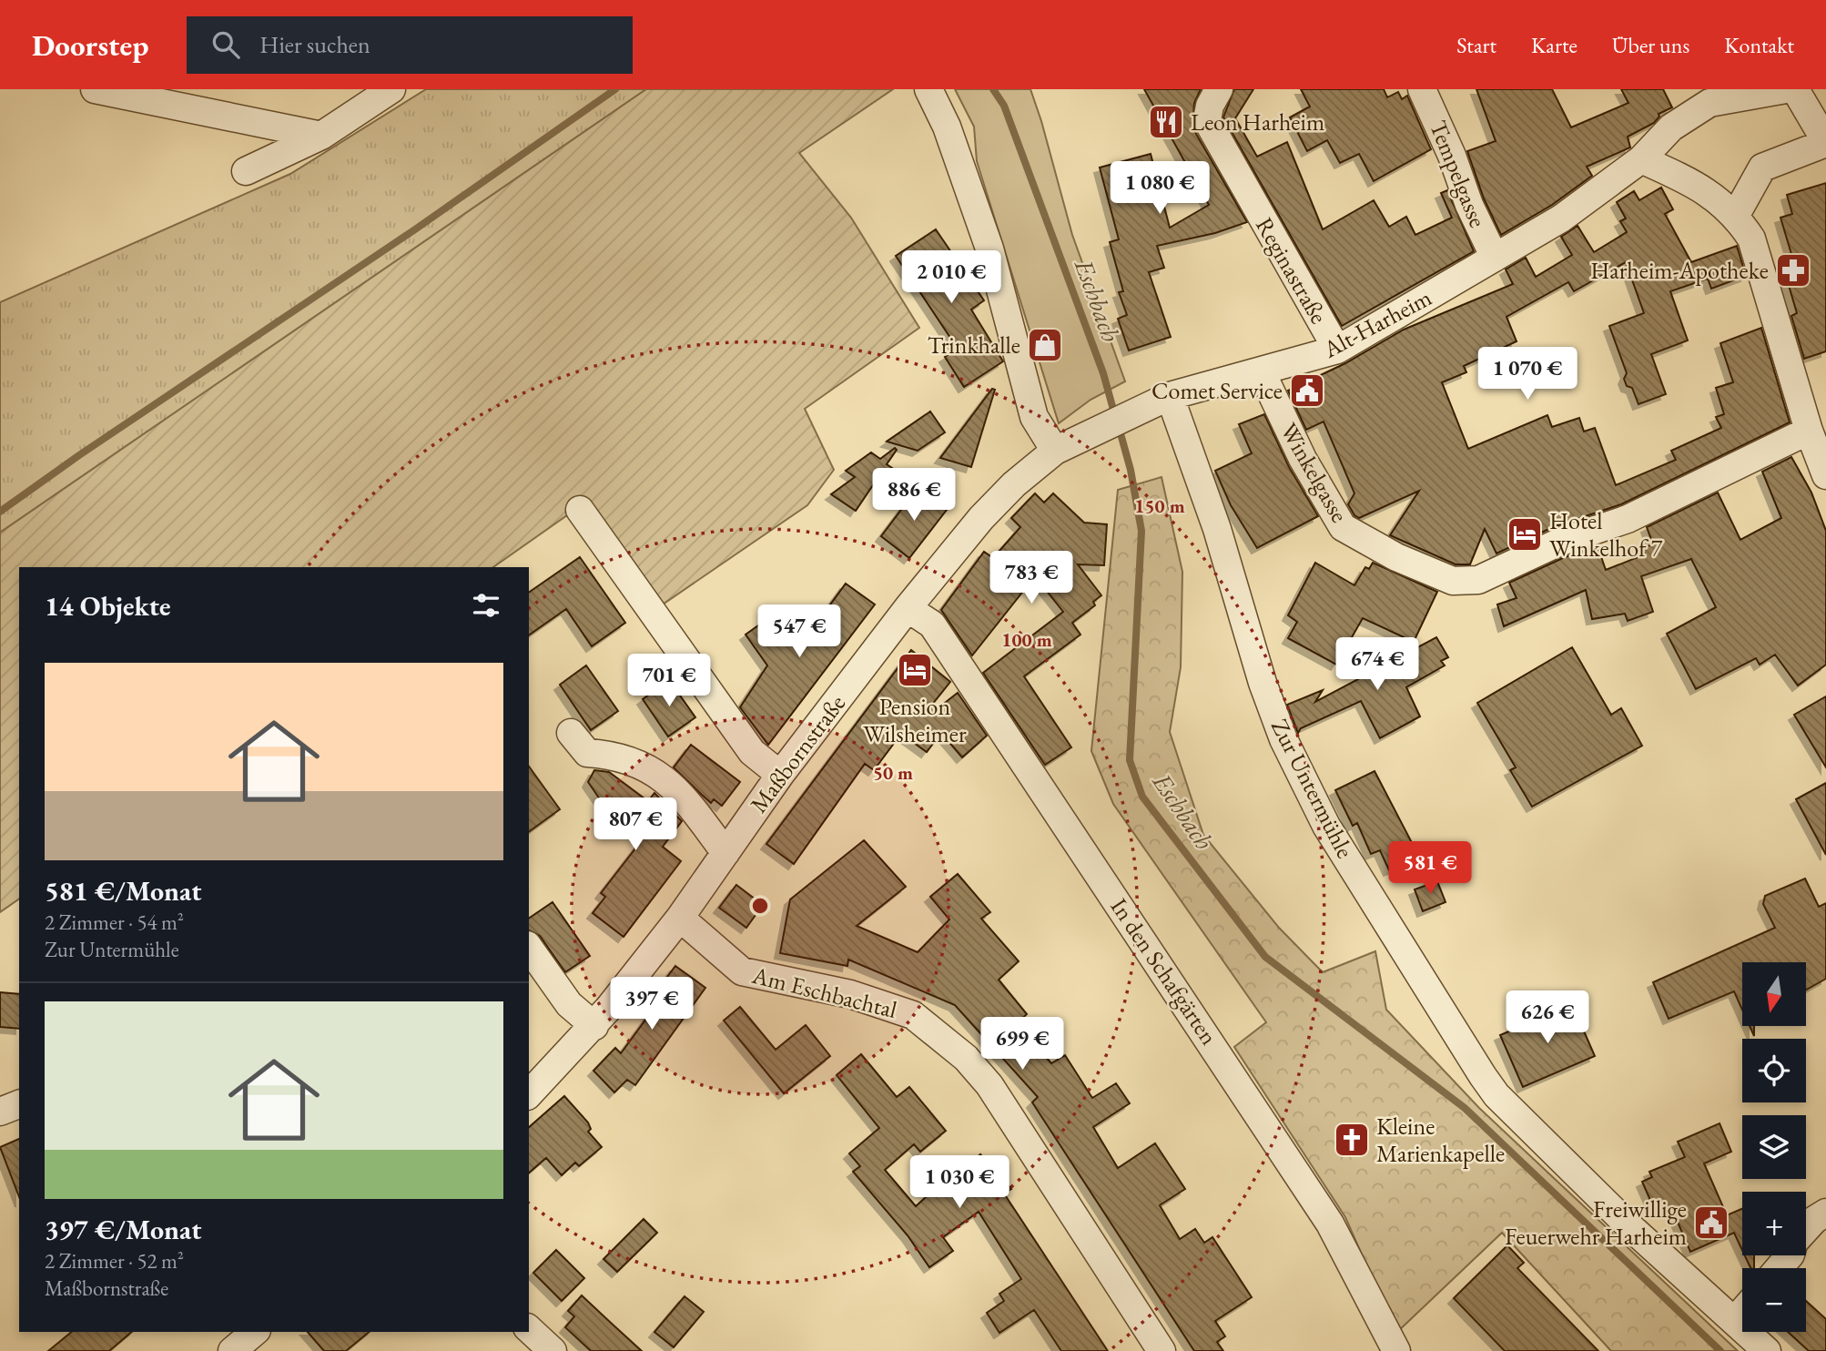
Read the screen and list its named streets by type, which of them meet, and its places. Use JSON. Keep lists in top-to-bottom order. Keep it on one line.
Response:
{"streets":{"street":["Tempelgasse","Reginastraße","Alt-Harheim","Winkelgasse","Maßbornstraße","Zur Untermühle","In den Schafgärten","Am Eschbachtal"]},"crossings":[["Tempelgasse","Alt-Harheim"],["Reginastraße","Alt-Harheim"],["Alt-Harheim","Winkelgasse"],["Alt-Harheim","Maßbornstraße"],["Alt-Harheim","Zur Untermühle"],["Maßbornstraße","In den Schafgärten"],["Maßbornstraße","Am Eschbachtal"]],"water":["Eschbach"],"places":{"restaurant":["Leon Harheim"],"pharmacy":["Harheim-Apotheke"],"shop":["Trinkhalle"],"public building":["Comet Service","Freiwillige Feuerwehr Harheim"],"hotel":["Hotel Winkelhof 7","Pension Wilsheimer"],"church":["Kleine Marienkapelle"]},"north":"bottom","page":{"header":"Doorstep","search":"Hier suchen","nav":["Start","Karte","Über uns","Kontakt"],"price":["1 080 €","2 010 €","1 070 €","886 €","783 €","547 €","674 €","701 €","807 €","581 €","397 €","626 €","699 €","1 030 €"],"heading":"14 Objekte","list":[{"name":"581 €/Monat","note":"2 Zimmer · 54 m² · Zur Untermühle"},{"name":"397 €/Monat","note":"2 Zimmer · 52 m² · Maßbornstraße"}],"map_buttons":["+","−"]},"rings":["150 m","100 m","50 m"]}
